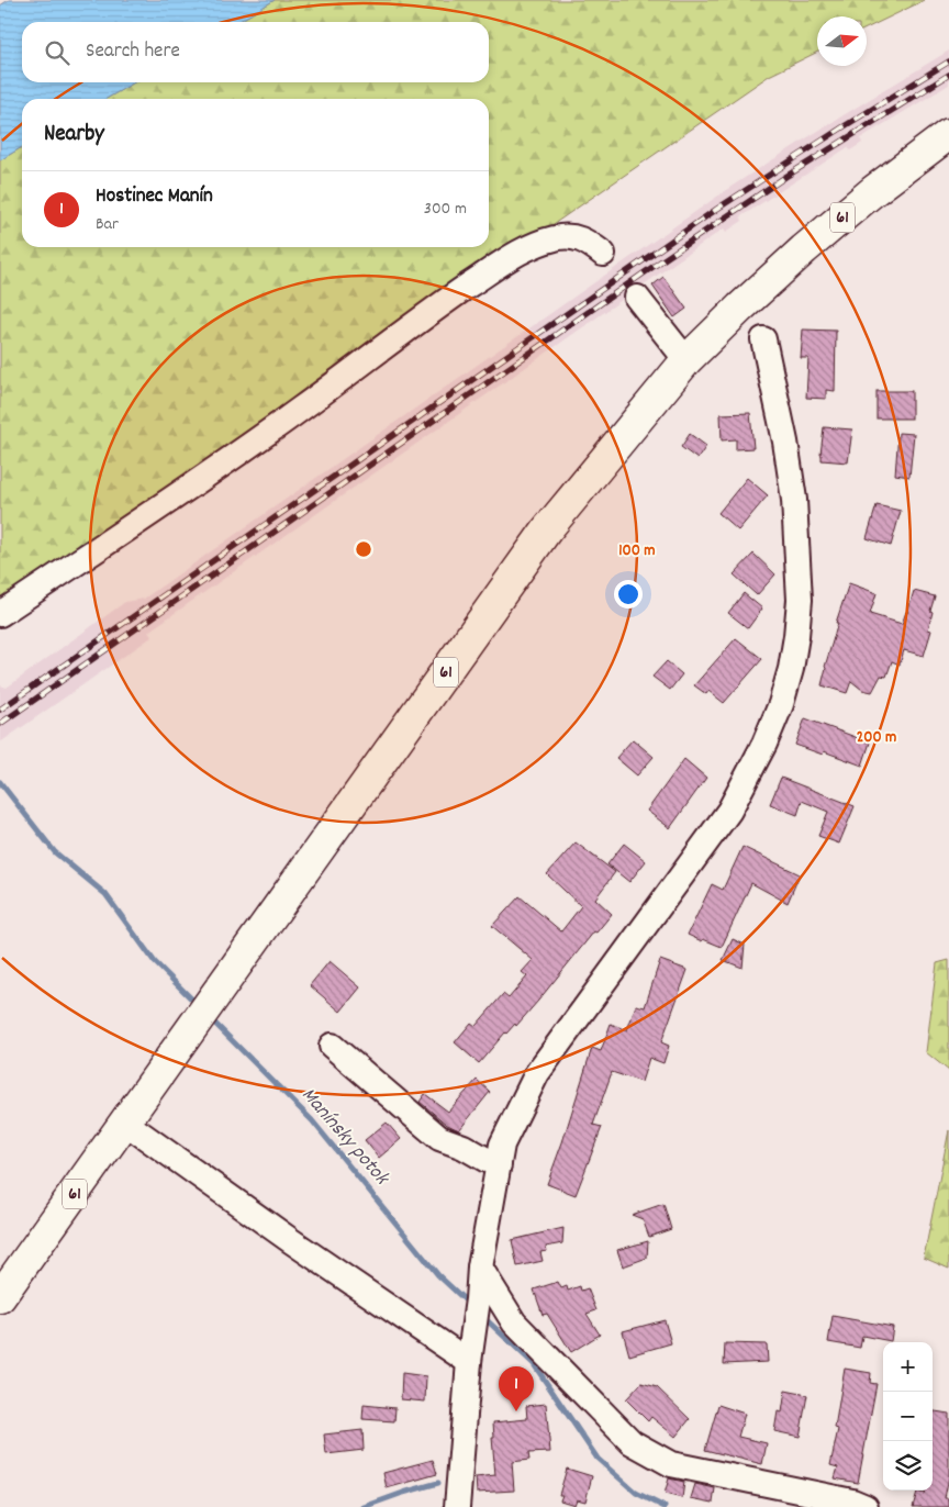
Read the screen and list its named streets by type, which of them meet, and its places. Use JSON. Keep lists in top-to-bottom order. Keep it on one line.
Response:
{"streets":{"main road":["61"]},"water":["Manínsky potok"],"north":"right","page":{"search":"Search here","heading":"Nearby","list":[{"mark":"1","name":"Hostinec Manín","note":"Bar","value":"300 m"}],"map_buttons":["+","−"],"pins":"1"},"rings":["100 m","200 m"]}
